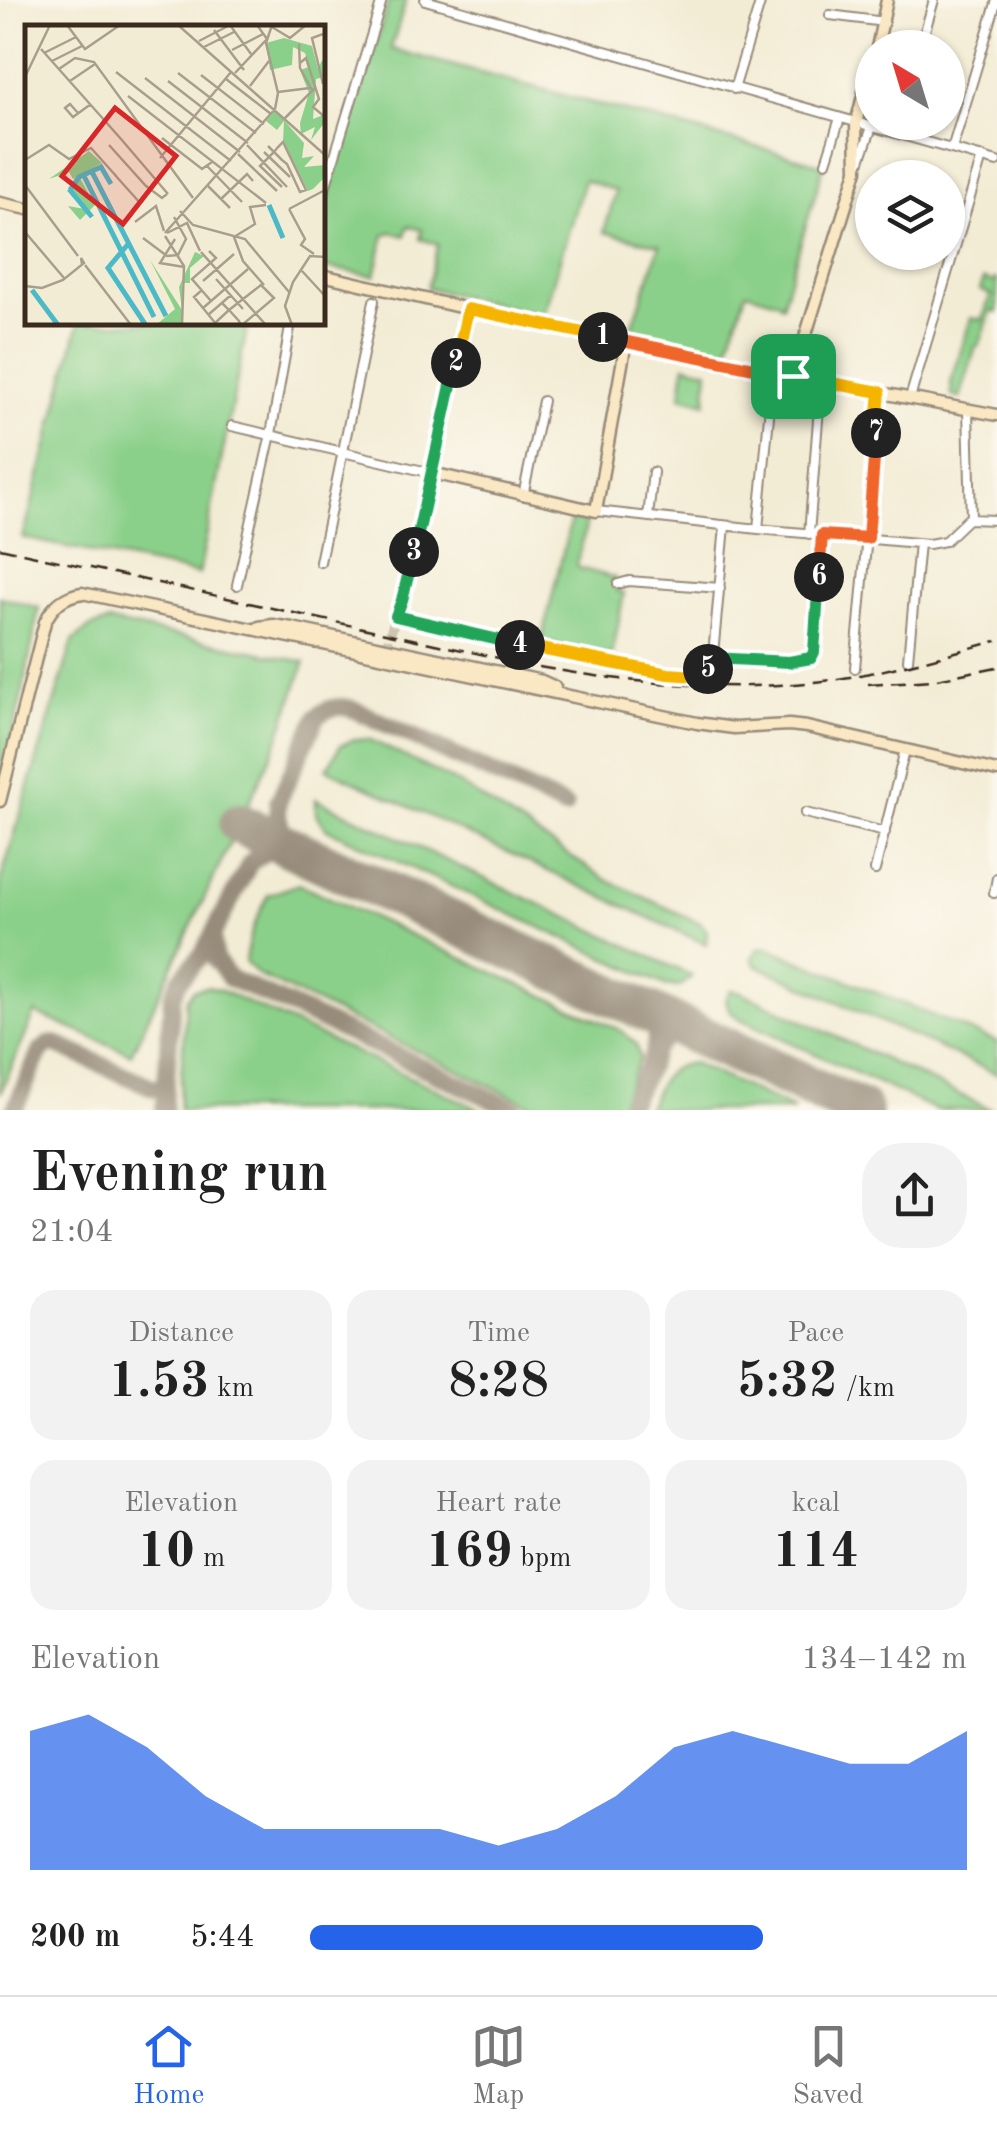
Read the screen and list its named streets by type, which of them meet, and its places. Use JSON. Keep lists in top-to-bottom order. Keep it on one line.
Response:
{"north":"top left","page":{"pins":["1","2","7","3","6","4","5"],"heading":["Evening run","21:04"],"stats":[["Distance","1.53 km"],["Time","8:28"],["Pace","5:32 /km"],["Elevation","10 m"],["Heart rate","169 bpm"],["kcal","114"]],"chart":["Elevation","134–142 m"],"list":[{"name":"200 m","note":"5:44"}],"tabs":["Home","Map","Saved"]}}
